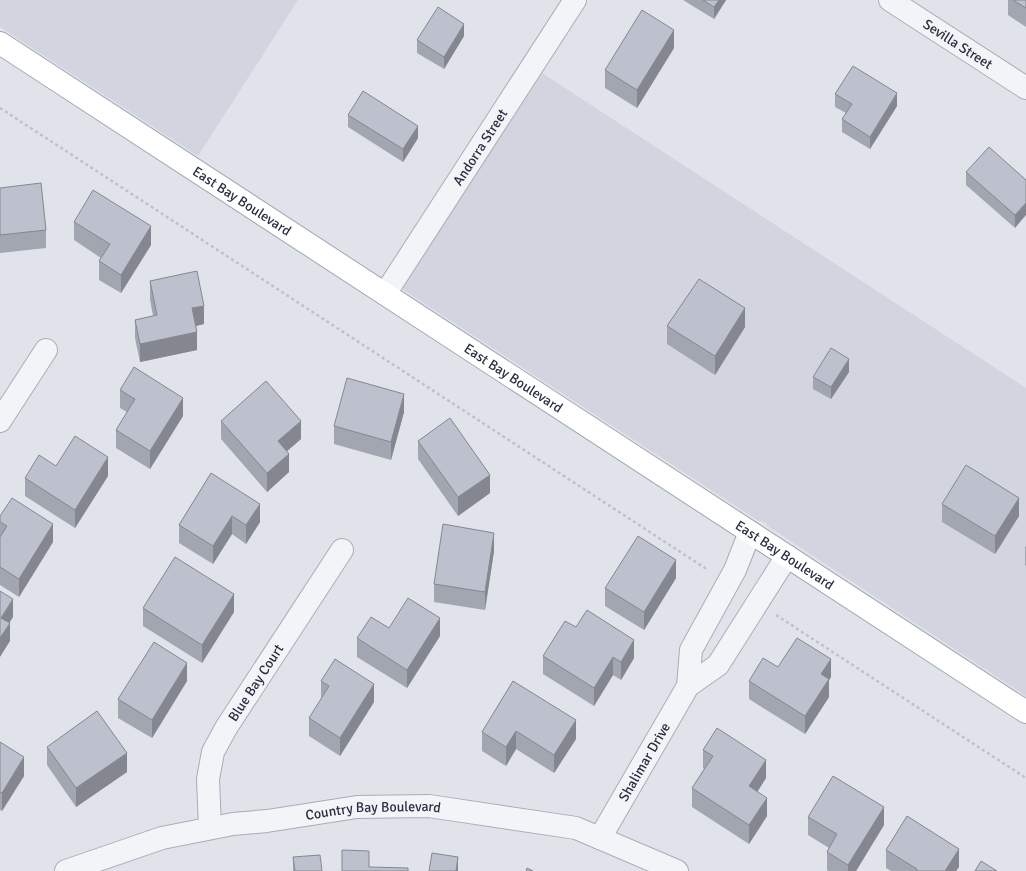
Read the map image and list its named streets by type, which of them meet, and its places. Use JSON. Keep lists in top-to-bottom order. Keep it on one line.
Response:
{"streets":{"main road":["East Bay Boulevard"],"street":["Sevilla Street","Andorra Street","Blue Bay Court","Shalimar Drive","Country Bay Boulevard"]},"crossings":[["Andorra Street","East Bay Boulevard"],["East Bay Boulevard","Shalimar Drive"],["Blue Bay Court","Country Bay Boulevard"],["Shalimar Drive","Country Bay Boulevard"]]}
